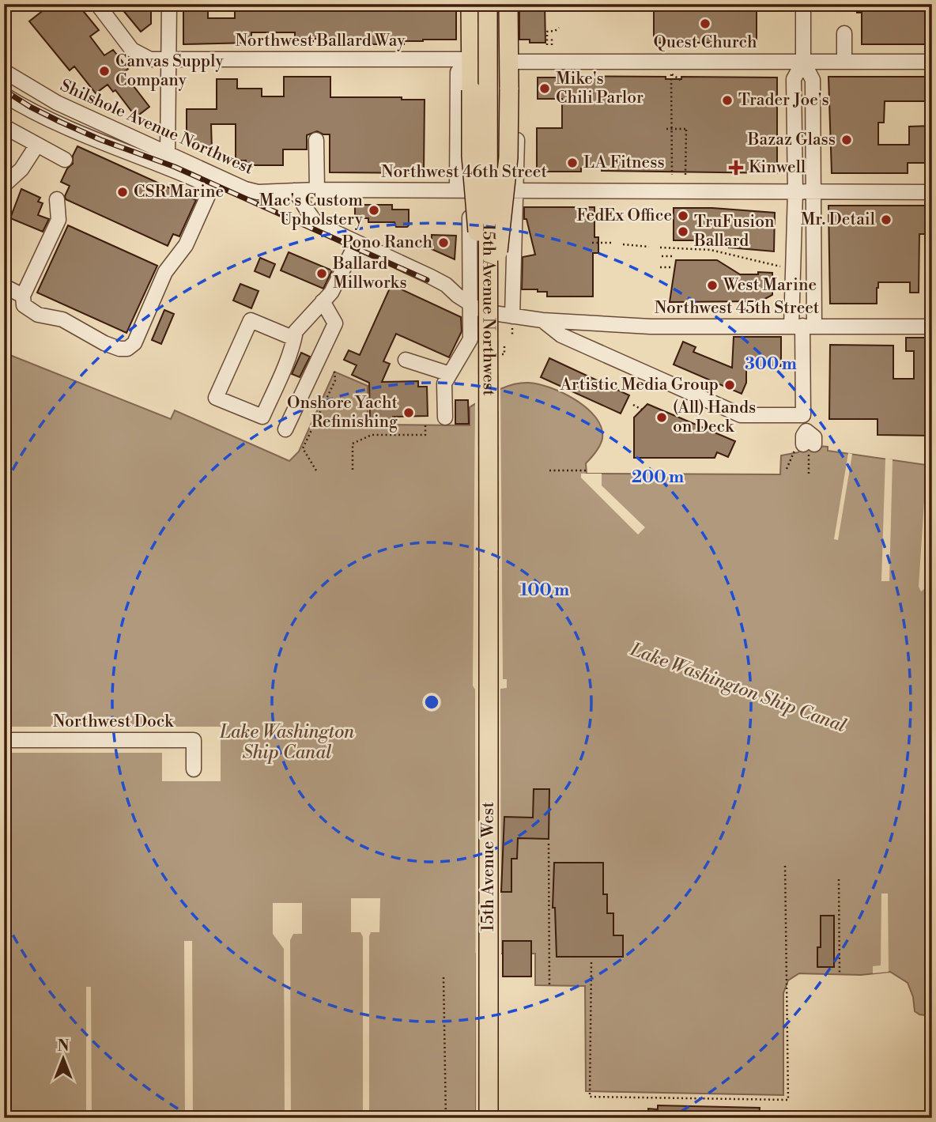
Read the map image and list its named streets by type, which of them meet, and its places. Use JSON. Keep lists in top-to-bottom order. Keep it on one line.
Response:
{"streets":{"main road":["15th Avenue Northwest","15th Avenue West"],"street":["Northwest Ballard Way","Shilshole Avenue Northwest","Northwest 46th Street","Northwest 45th Street","Northwest Dock"]},"crossings":[["Shilshole Avenue Northwest","Northwest 46th Street"],["Northwest 46th Street","15th Avenue Northwest"],["15th Avenue Northwest","15th Avenue West"]],"water":["Lake Washington Ship Canal"],"places":{"other":["Quest Church","Canvas Supply Company","Mike's Chili Parlor","Trader Joe's","Bazaz Glass","LA Fitness","CSR Marine","Mac's Custom Upholstery","FedEx Office","Mr. Detail","TruFusion Ballard","Pono Ranch","Ballard Millworks","West Marine","Artistic Media Group","Onshore Yacht Refinishing","(All) Hands on Deck"],"health":["Kinwell"]},"north":"top","rings":["300 m","200 m","100 m"]}
